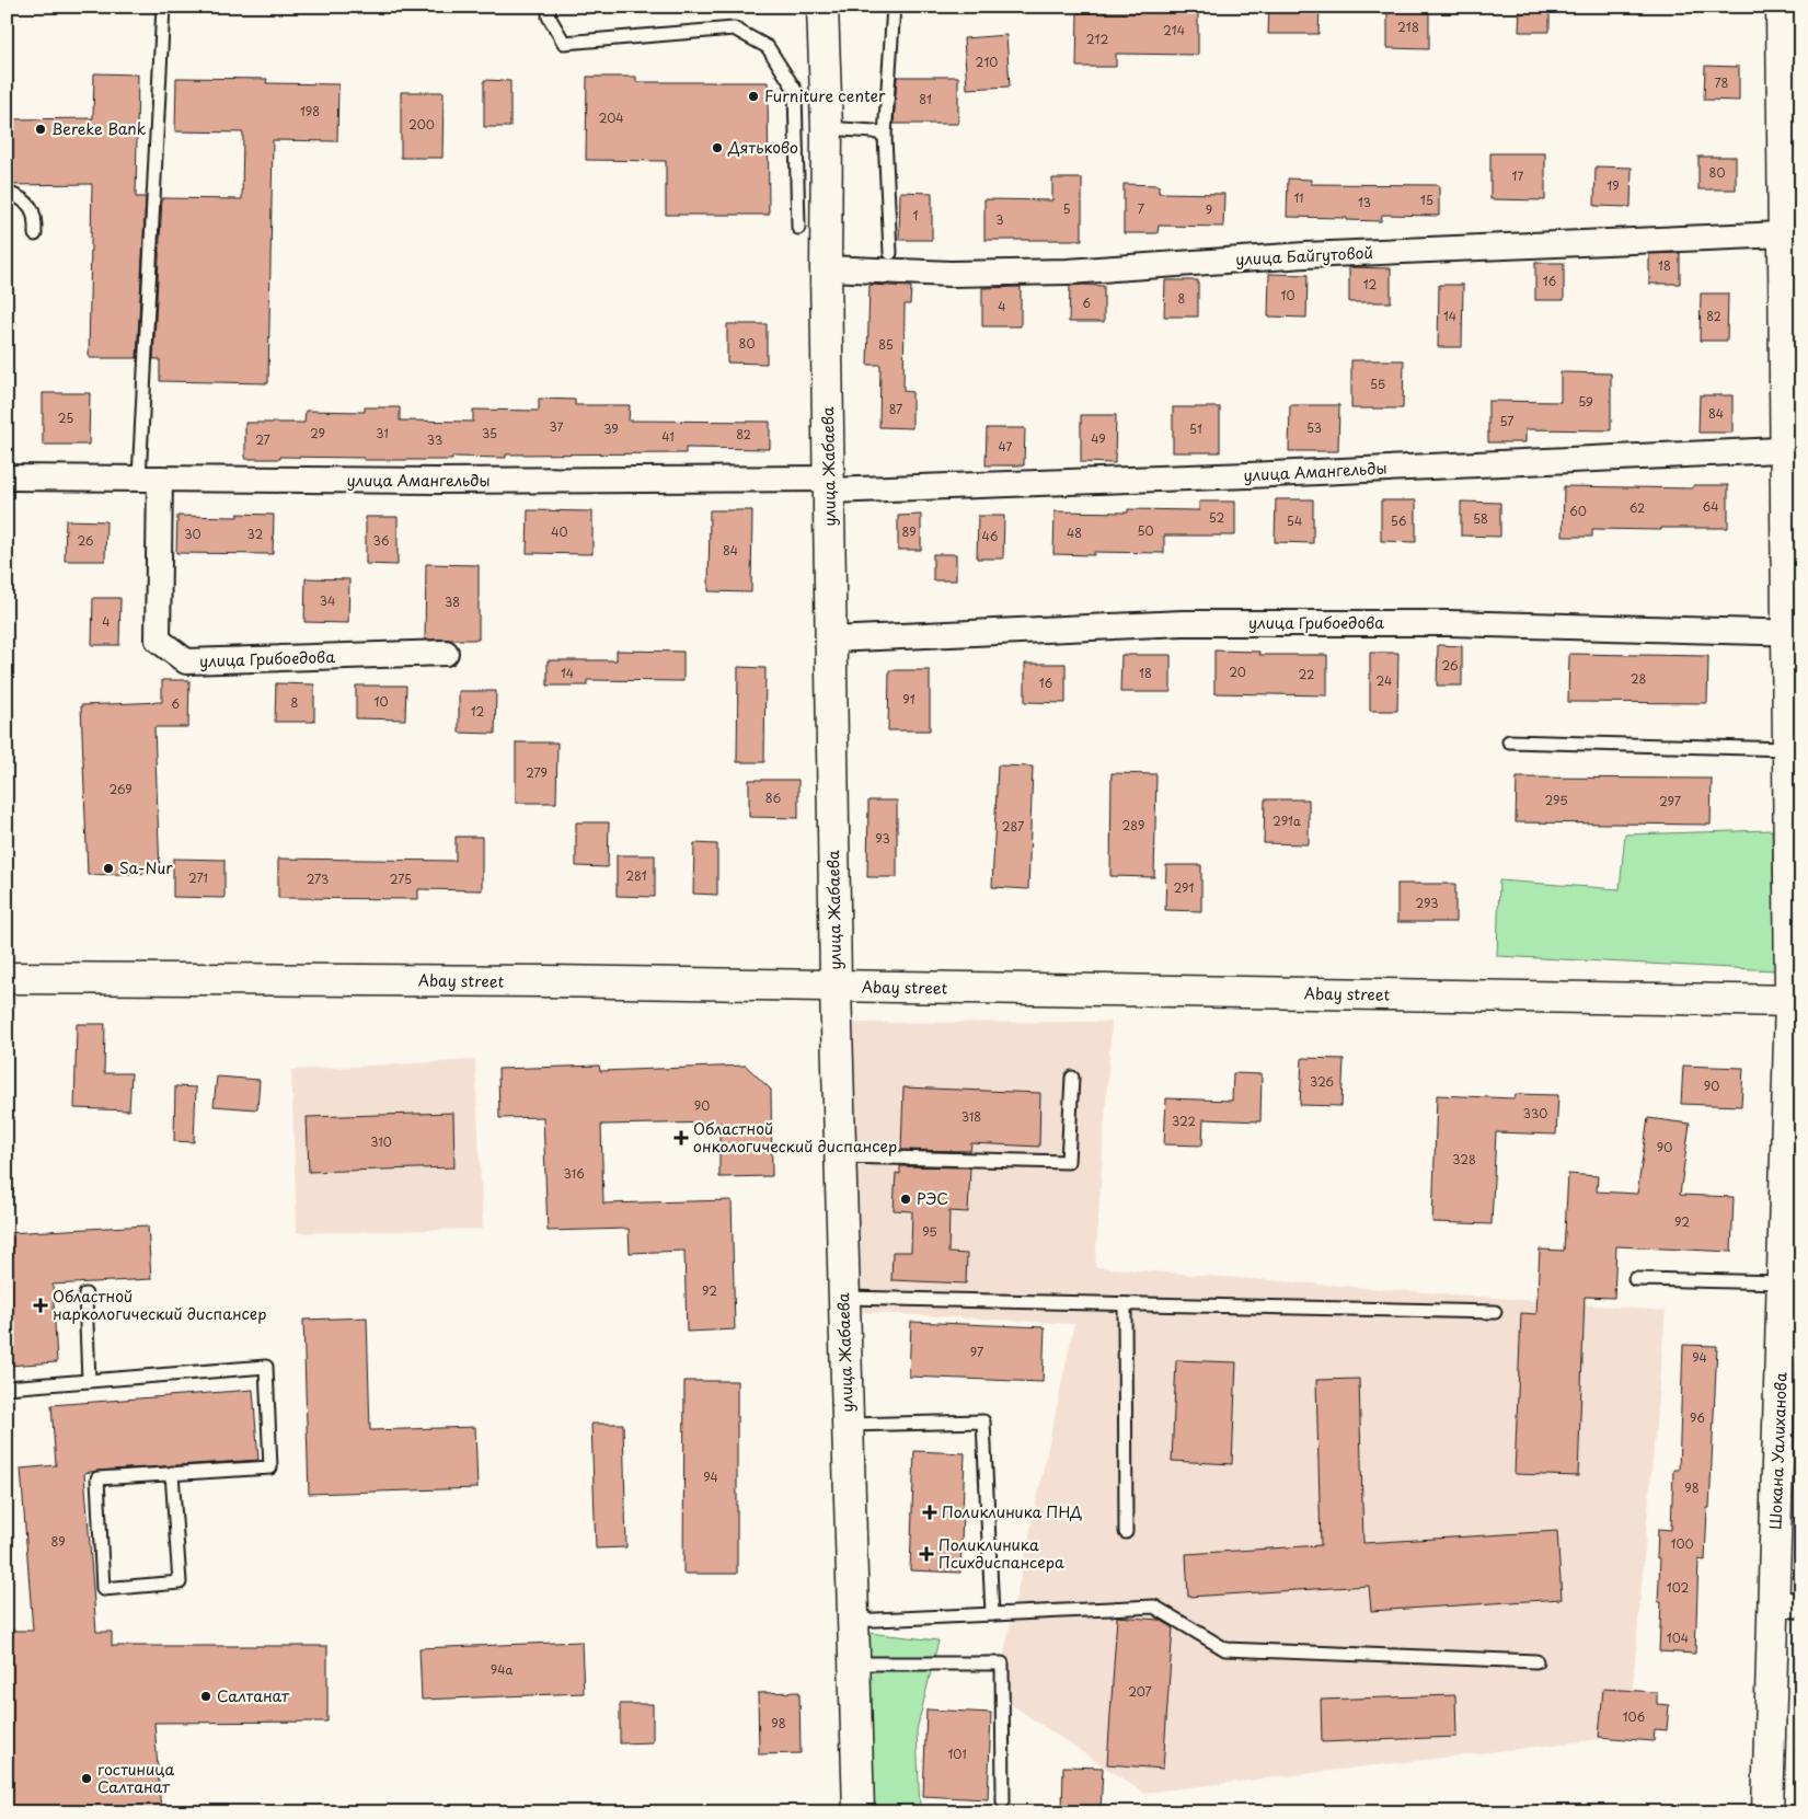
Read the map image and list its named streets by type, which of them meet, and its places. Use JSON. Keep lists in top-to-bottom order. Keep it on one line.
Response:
{"streets":{"street":["улица Байгутовой","улица Жабаева","улица Амангельды","улица Грибоедова","Abay street","Шокана Уалиханова"]},"crossings":[["улица Байгутовой","улица Жабаева"],["улица Байгутовой","Шокана Уалиханова"],["улица Жабаева","улица Амангельды"],["улица Жабаева","улица Грибоедова"],["улица Жабаева","Abay street"],["улица Амангельды","улица Грибоедова"],["улица Амангельды","Шокана Уалиханова"],["улица Грибоедова","Шокана Уалиханова"],["Abay street","Шокана Уалиханова"]],"places":{"other":["Furniture center","Bereke Bank","Дятьково","Sa-Nur","РЭС","Салтанат","гостиница Салтанат"],"health":["Областной онкологический диспансер","Областной наркологический диспансер","Поликлиника ПНД","Поликлиника Психдиспансера"]},"house_numbers":["218","214","212","210","78","81","198","204","200","80","17","19","11","15","13","5","7","9","1","3","18","16","12","10","8","6","4","14","82","80","85","55","59","87","84","25","57","37","53","39","51","29","31","35","82","41","49","27","33","47","64","62","60","52","58","54","56","50","40","89","48","30","32","46","26","36","84","34","38","4","26","20","14","18","22","28","24","16","91","10","8","6","12","279","269","86","295","297","291а","289","287","93","281","271","273","275","291","293","326","90","90","330","318","322","310","90","328","316","92","95","92","97","94","96","94","98","89","100","102","104","94а","207","106","98","101"]}
